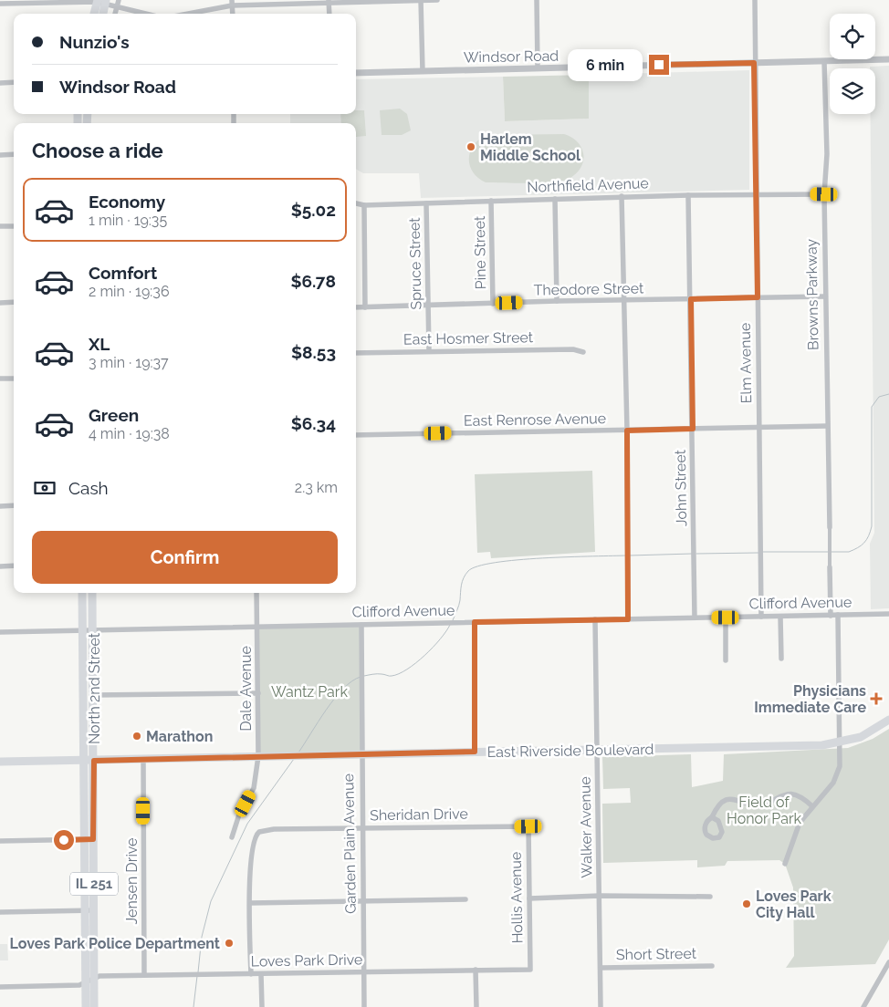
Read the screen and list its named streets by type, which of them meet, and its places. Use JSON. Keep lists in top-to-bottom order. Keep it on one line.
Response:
{"streets":{"main road":["North 2nd Street","East Riverside Boulevard","IL 251"],"street":["Windsor Road","Northfield Avenue","Pine Street","Spruce Street","Theodore Street","Browns Parkway","East Hosmer Street","Elm Avenue","East Renrose Avenue","John Street","Clifford Avenue","Dale Avenue","Sheridan Drive","Walker Avenue","Garden Plain Avenue","Jensen Drive","Hollis Avenue","Short Street","Loves Park Drive"]},"crossings":[["Windsor Road","Browns Parkway"],["Windsor Road","Elm Avenue"],["Northfield Avenue","Pine Street"],["Northfield Avenue","Spruce Street"],["Northfield Avenue","Browns Parkway"],["Northfield Avenue","Elm Avenue"],["Northfield Avenue","John Street"],["Pine Street","Theodore Street"],["Spruce Street","Theodore Street"],["Spruce Street","East Hosmer Street"],["Theodore Street","Browns Parkway"],["Theodore Street","Elm Avenue"],["Theodore Street","John Street"],["Browns Parkway","East Renrose Avenue"],["Elm Avenue","East Renrose Avenue"],["Elm Avenue","Clifford Avenue"],["East Renrose Avenue","John Street"],["John Street","Clifford Avenue"],["Clifford Avenue","North 2nd Street"],["Clifford Avenue","Dale Avenue"],["Clifford Avenue","Walker Avenue"],["Clifford Avenue","Garden Plain Avenue"],["North 2nd Street","East Riverside Boulevard"],["North 2nd Street","Loves Park Drive"],["Dale Avenue","East Riverside Boulevard"],["East Riverside Boulevard","Walker Avenue"],["East Riverside Boulevard","Garden Plain Avenue"],["East Riverside Boulevard","Jensen Drive"],["Sheridan Drive","Garden Plain Avenue"],["Sheridan Drive","Hollis Avenue"],["Walker Avenue","Short Street"],["Garden Plain Avenue","Loves Park Drive"],["Jensen Drive","Loves Park Drive"],["Hollis Avenue","Loves Park Drive"]],"parks":["Wantz Park","Field of Honor Park"],"places":{"other":["Harlem Middle School","Marathon","Loves Park City Hall","Loves Park Police Department"],"health":["Physicians Immediate Care"]},"page":{"banner":["Nunzio's","Windsor Road"],"bubble":"6 min","heading":"Choose a ride","list":[{"name":"Economy","note":"1 min · 19:35","value":"$5.02"},{"name":"Comfort","note":"2 min · 19:36","value":"$6.78"},{"name":"XL","note":"3 min · 19:37","value":"$8.53"},{"name":"Green","note":"4 min · 19:38","value":"$6.34"}],"pay":["Cash","2.3 km"],"buttons":"Confirm"}}
